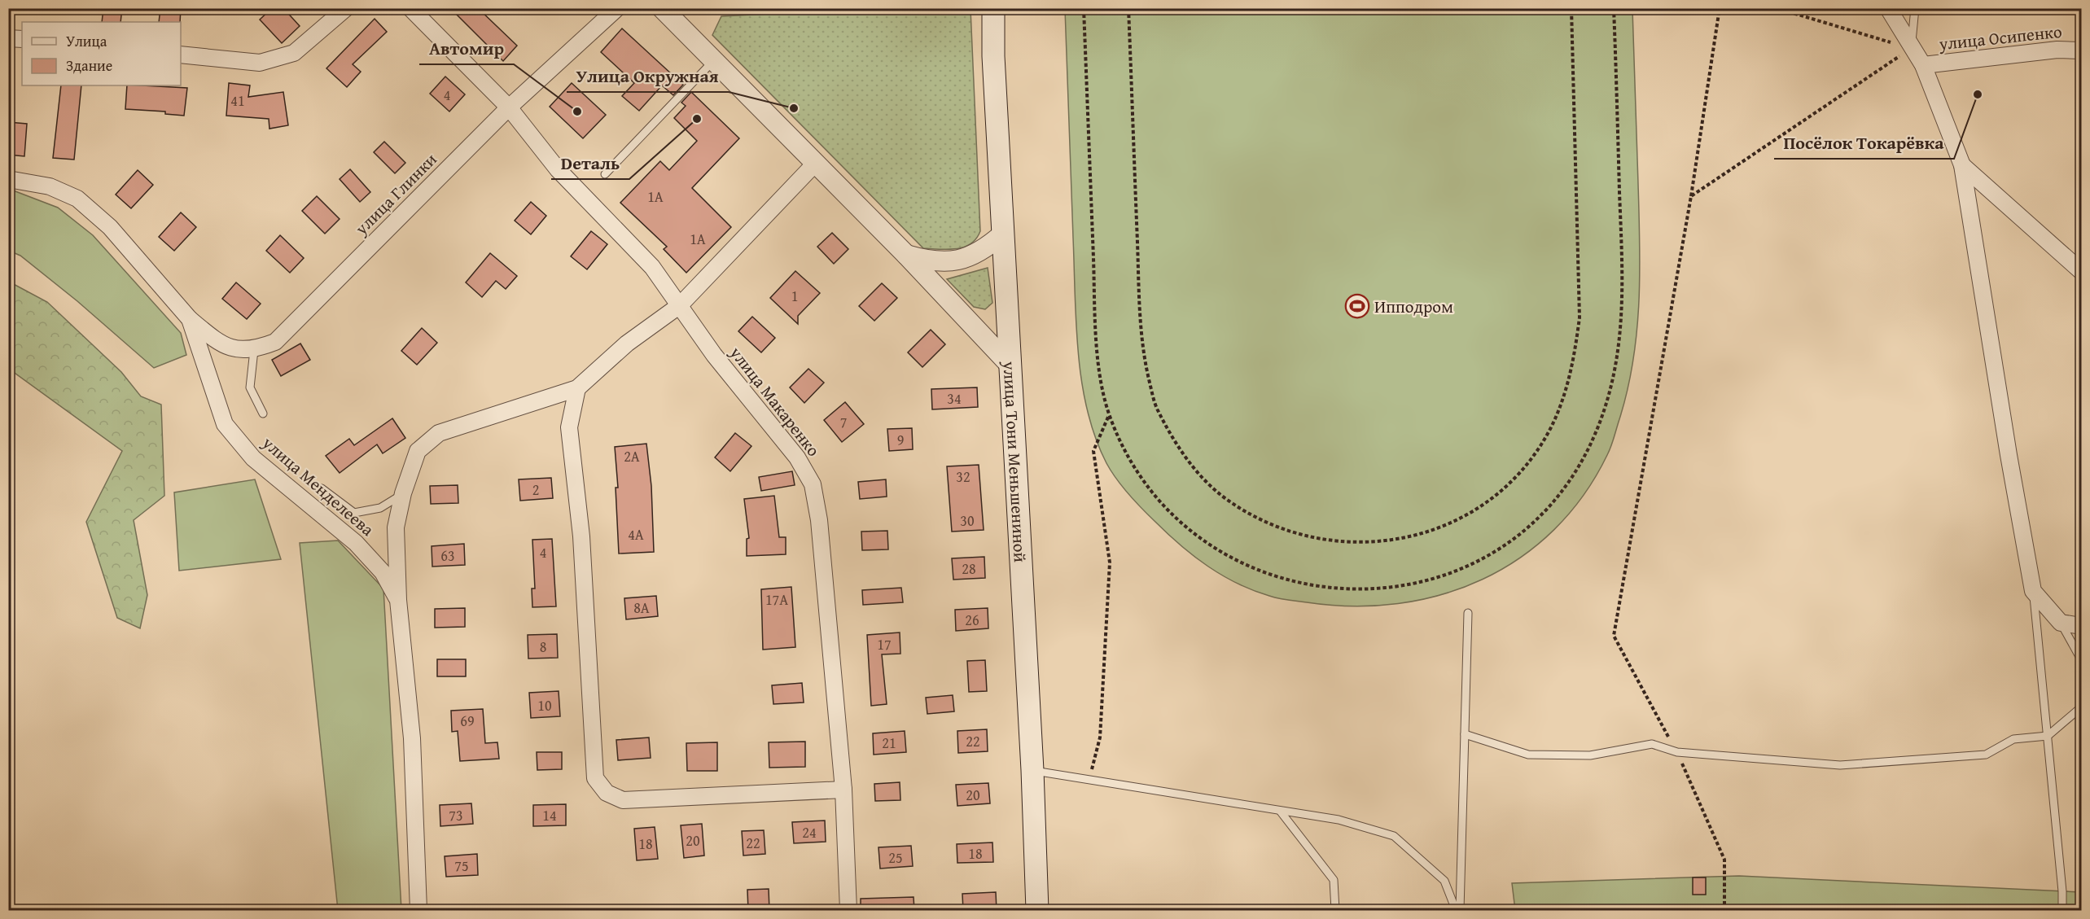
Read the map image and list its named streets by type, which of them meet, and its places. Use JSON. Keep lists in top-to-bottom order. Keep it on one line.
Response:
{"streets":{"main road":["улица Тони Меньшениной"],"street":["улица Осипенко","улица Глинки","улица Макаренко","улица Менделеева"]},"crossings":[["улица Глинки","улица Макаренко"],["улица Глинки","улица Менделеева"]],"places":{"other":["Посёлок Токарёвка","Улица Окружная","Автомир","Dеталь"],"sports":["Ипподром"]},"house_numbers":["4","41","1А","1А","1","34","7","9","2А","32","2","30","4А","4","63","28","17А","8А","26","17","8","10","69","22","21","20","73","14","24","20","22","18","18","25","75"],"legend":["Улица","Здание"]}
